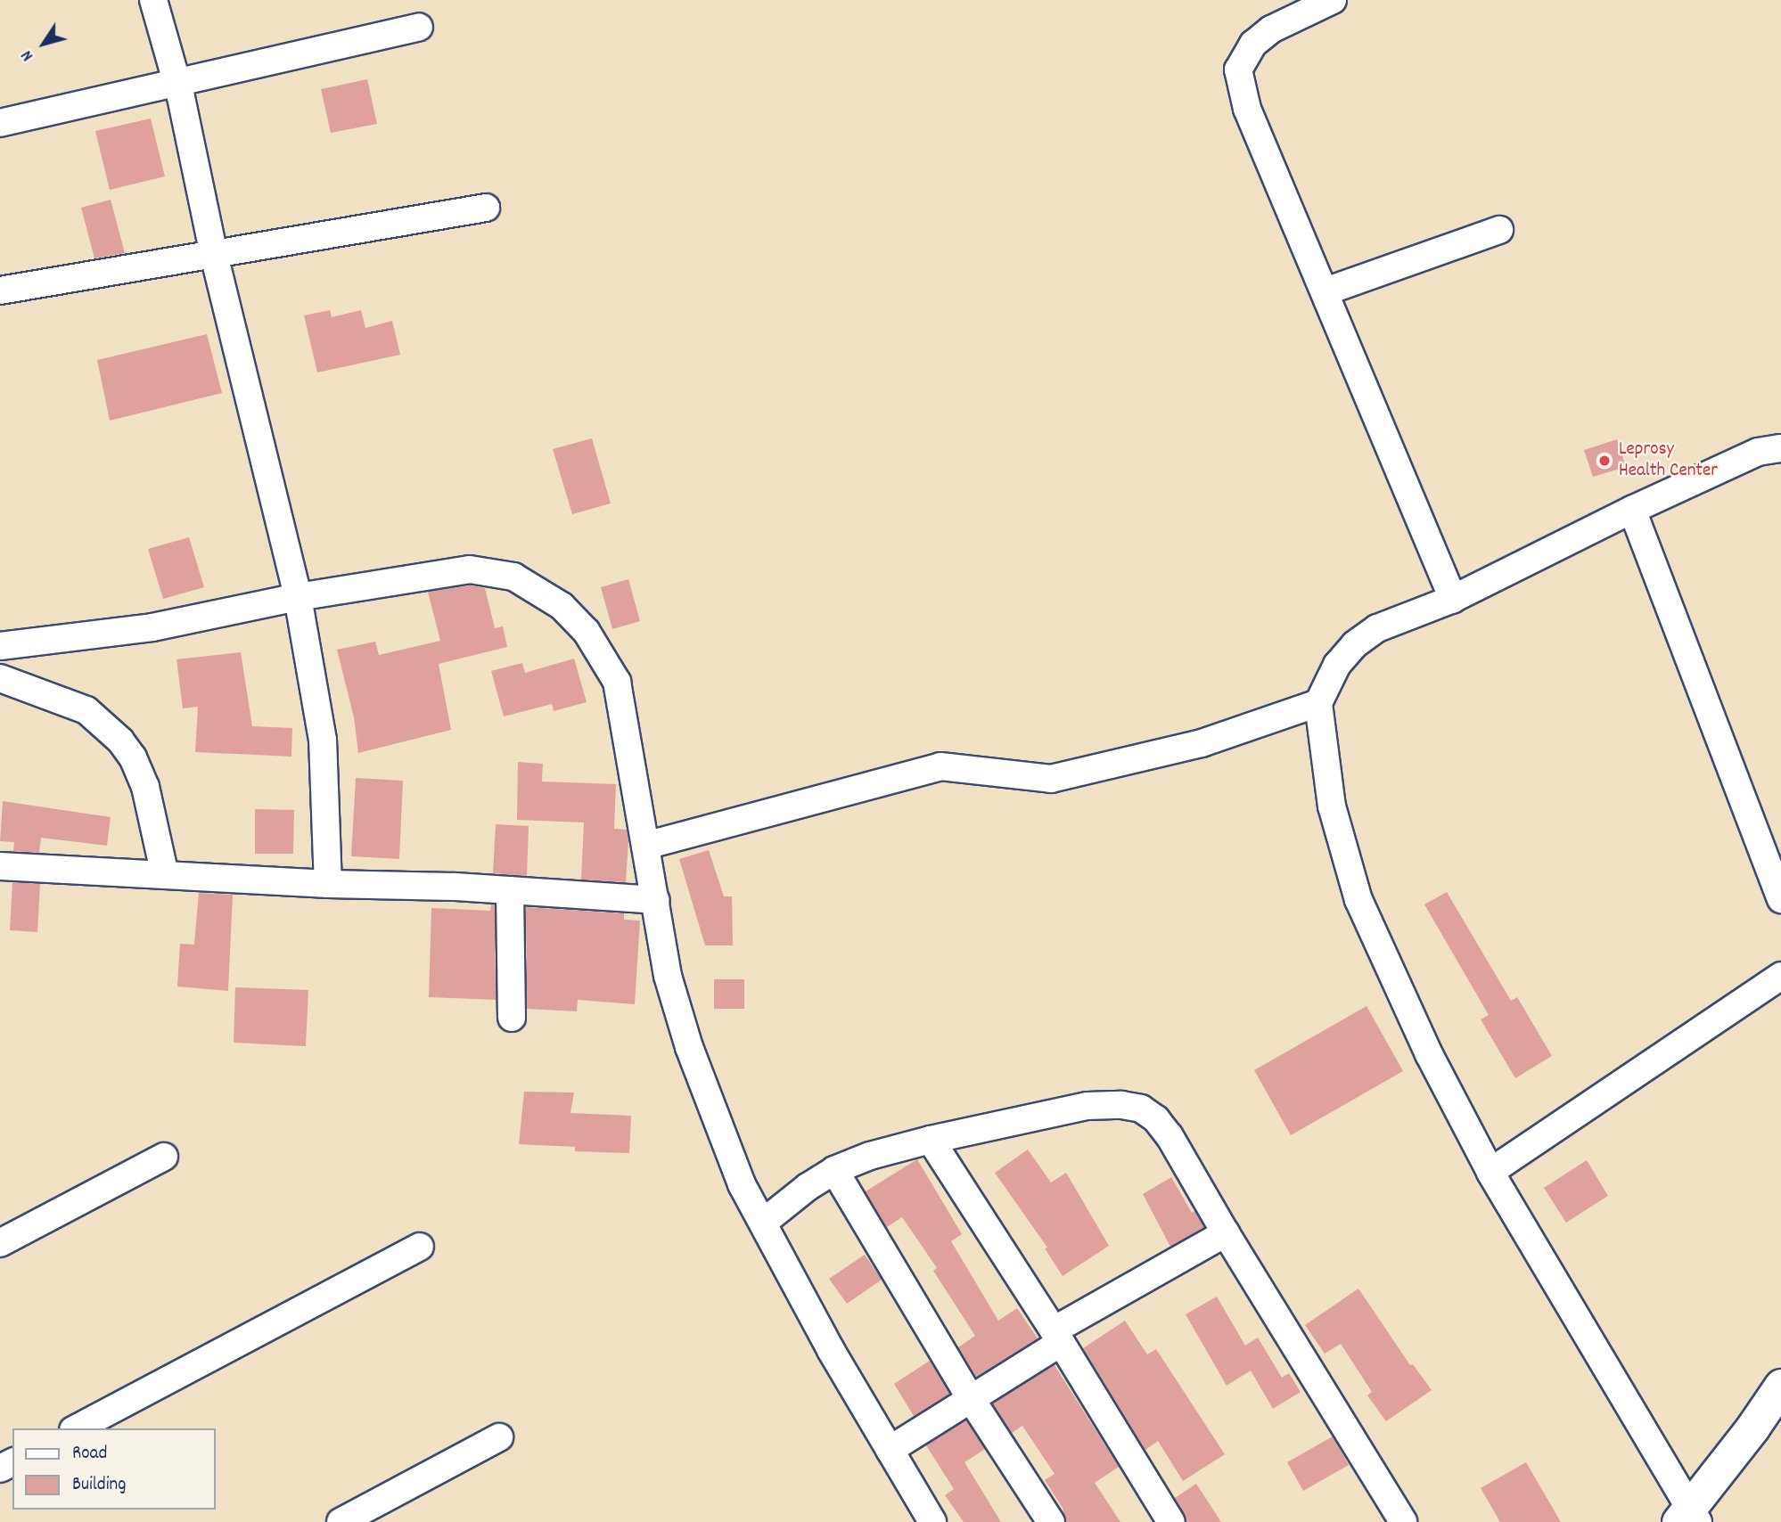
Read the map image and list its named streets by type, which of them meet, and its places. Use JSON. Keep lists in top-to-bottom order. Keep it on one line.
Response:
{"places":["Leprosy Health Center"],"legend":["Road","Building"],"north":"bottom left"}
